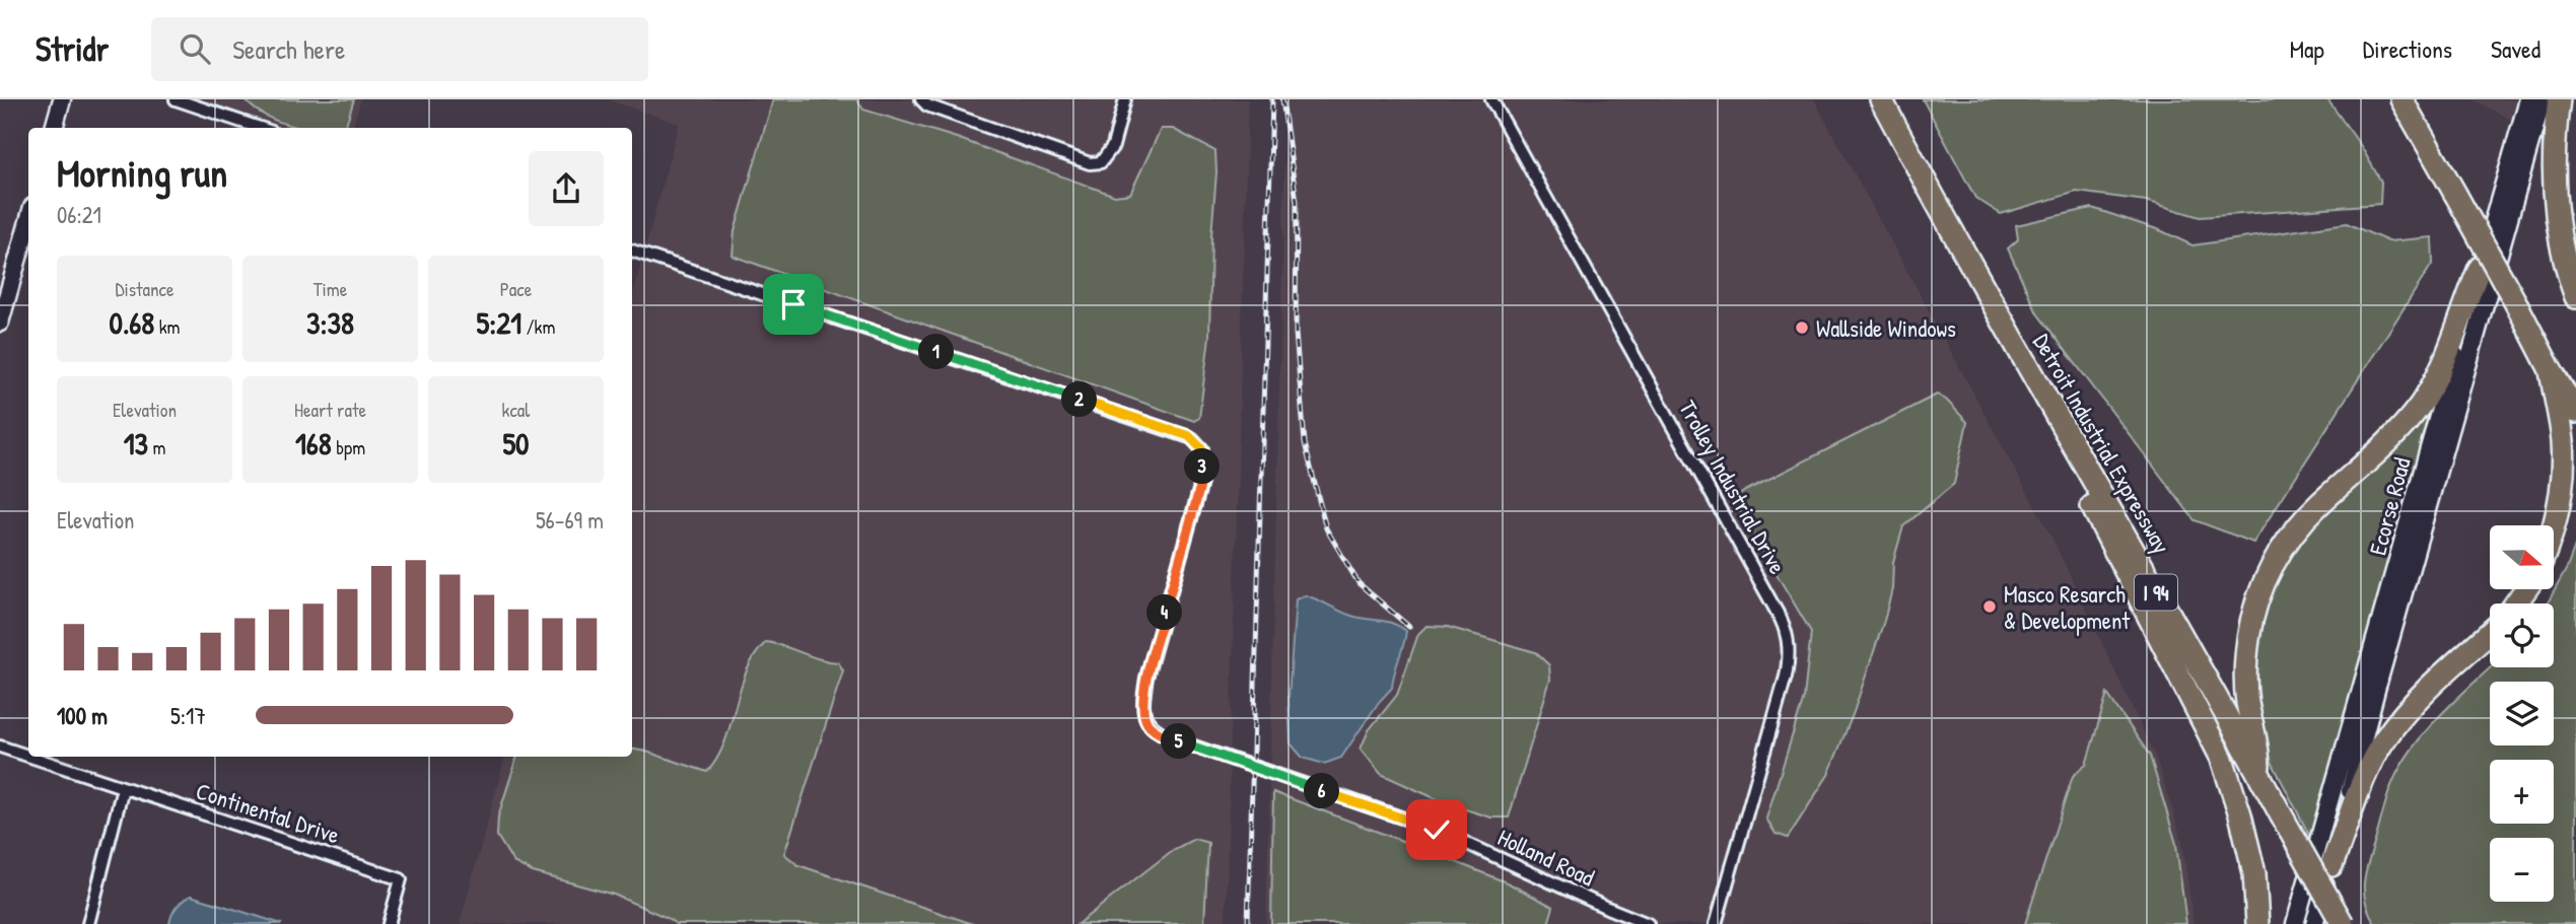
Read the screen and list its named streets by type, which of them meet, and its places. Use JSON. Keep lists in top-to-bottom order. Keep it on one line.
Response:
{"streets":{"highway":["Detroit Industrial Expressway","I 94"],"main road":["Ecorse Road"],"street":["Trolley Industrial Drive","Continental Drive","Holland Road"]},"places":["Wallside Windows","Masco Resarch & Development"],"north":"right","page":{"header":"Stridr","search":"Search here","nav":["Map","Directions","Saved"],"heading":["Morning run","06:21"],"stats":[["Distance","0.68 km"],["Time","3:38"],["Pace","5:21 /km"],["Elevation","13 m"],["Heart rate","168 bpm"],["kcal","50"]],"pins":["1","2","3","4","5","6"],"chart":["Elevation","56–69 m"],"map_buttons":["+","−"],"list":[{"name":"100 m","note":"5:17"}]}}
